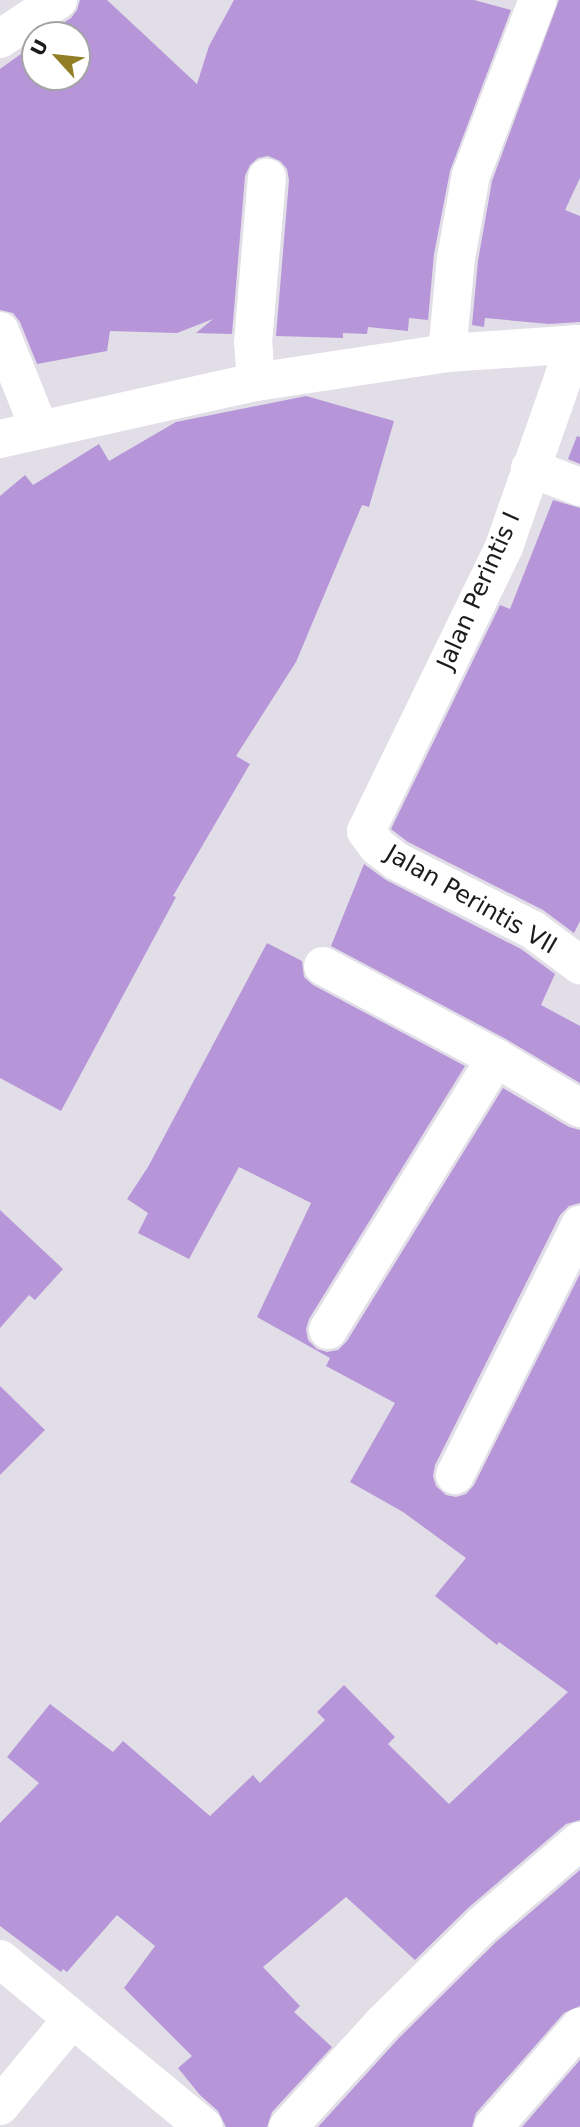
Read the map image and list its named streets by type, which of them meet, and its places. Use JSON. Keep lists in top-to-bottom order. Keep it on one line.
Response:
{"streets":{"street":["Jalan Perintis I","Jalan Perintis VII"]},"crossings":[["Jalan Perintis I","Jalan Perintis VII"]],"north":"top left"}
